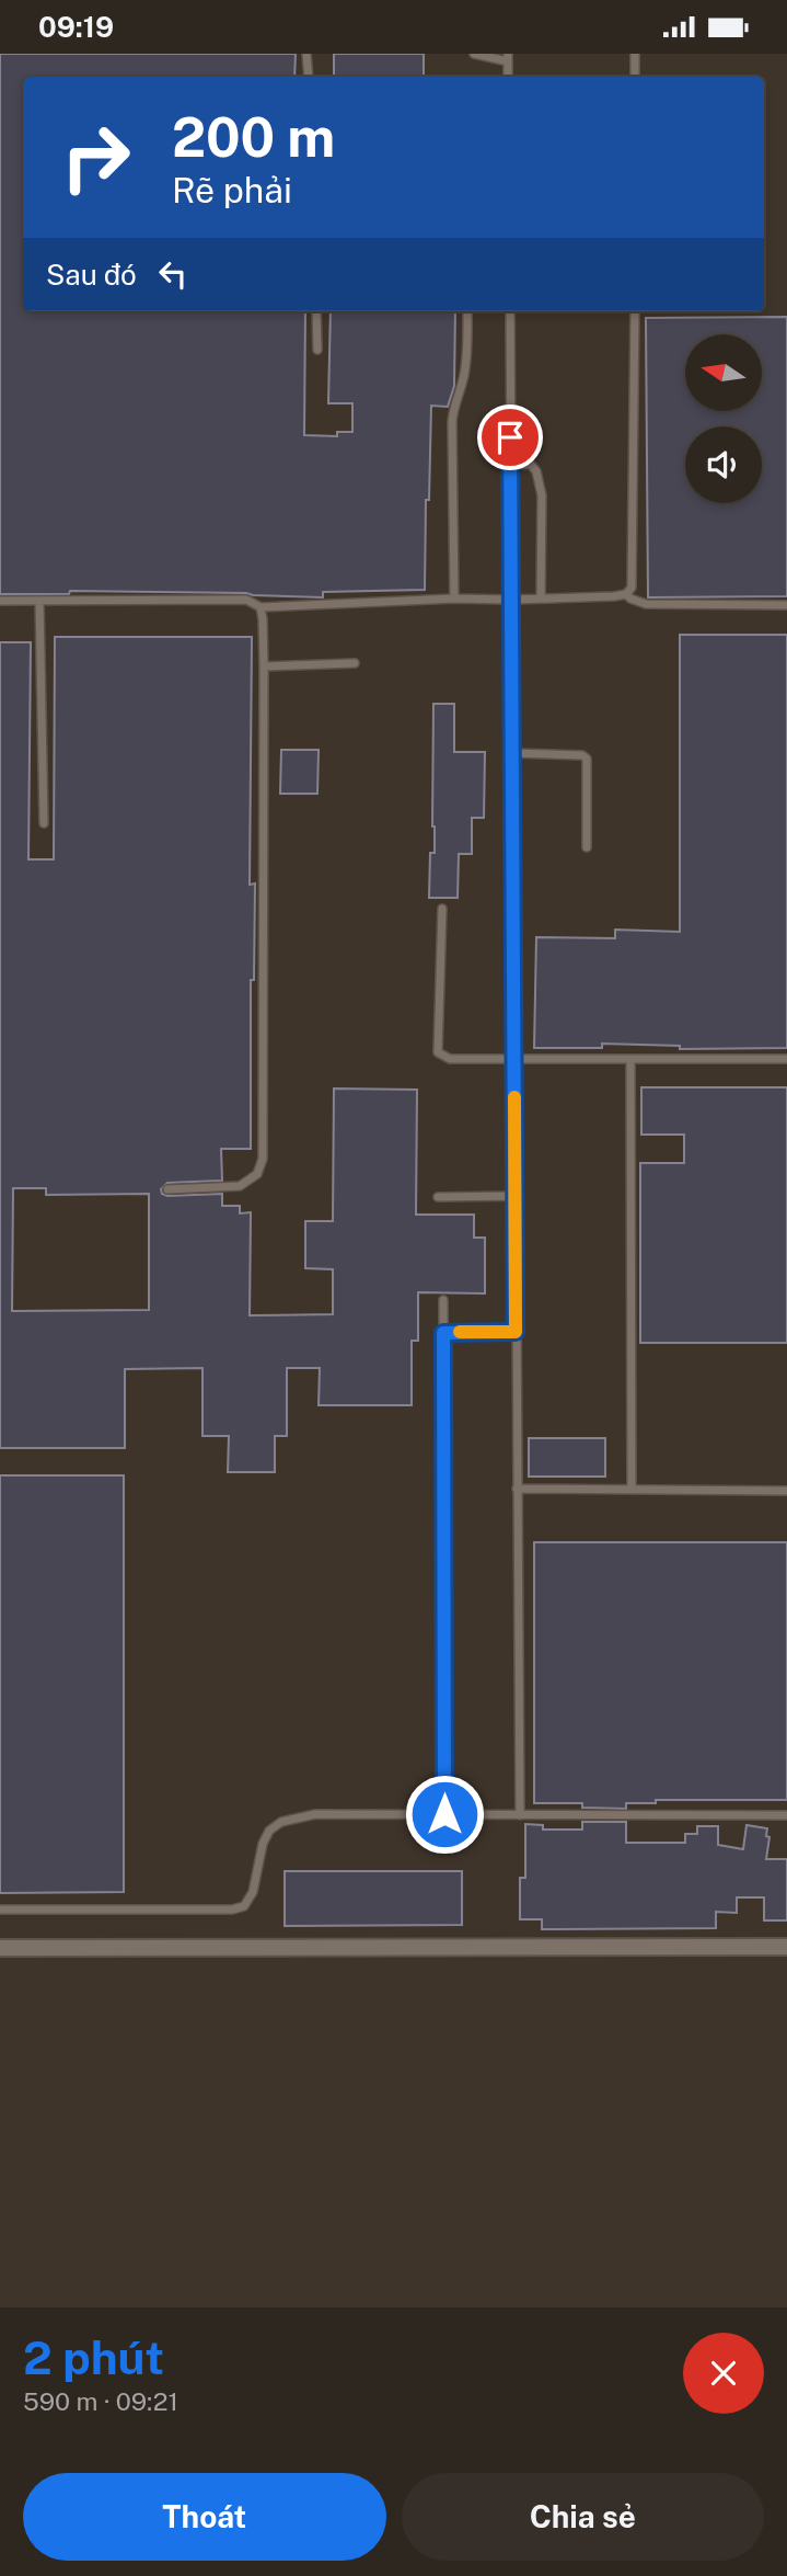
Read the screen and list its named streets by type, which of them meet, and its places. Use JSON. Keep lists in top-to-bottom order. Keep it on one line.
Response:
{"north":"left","page":{"status":"09:19","turn":["200 m","Rẽ phải"],"then":"Sau đó","heading":["2 phút","590 m · 09:21"],"buttons":["Thoát","Chia sẻ"]}}
